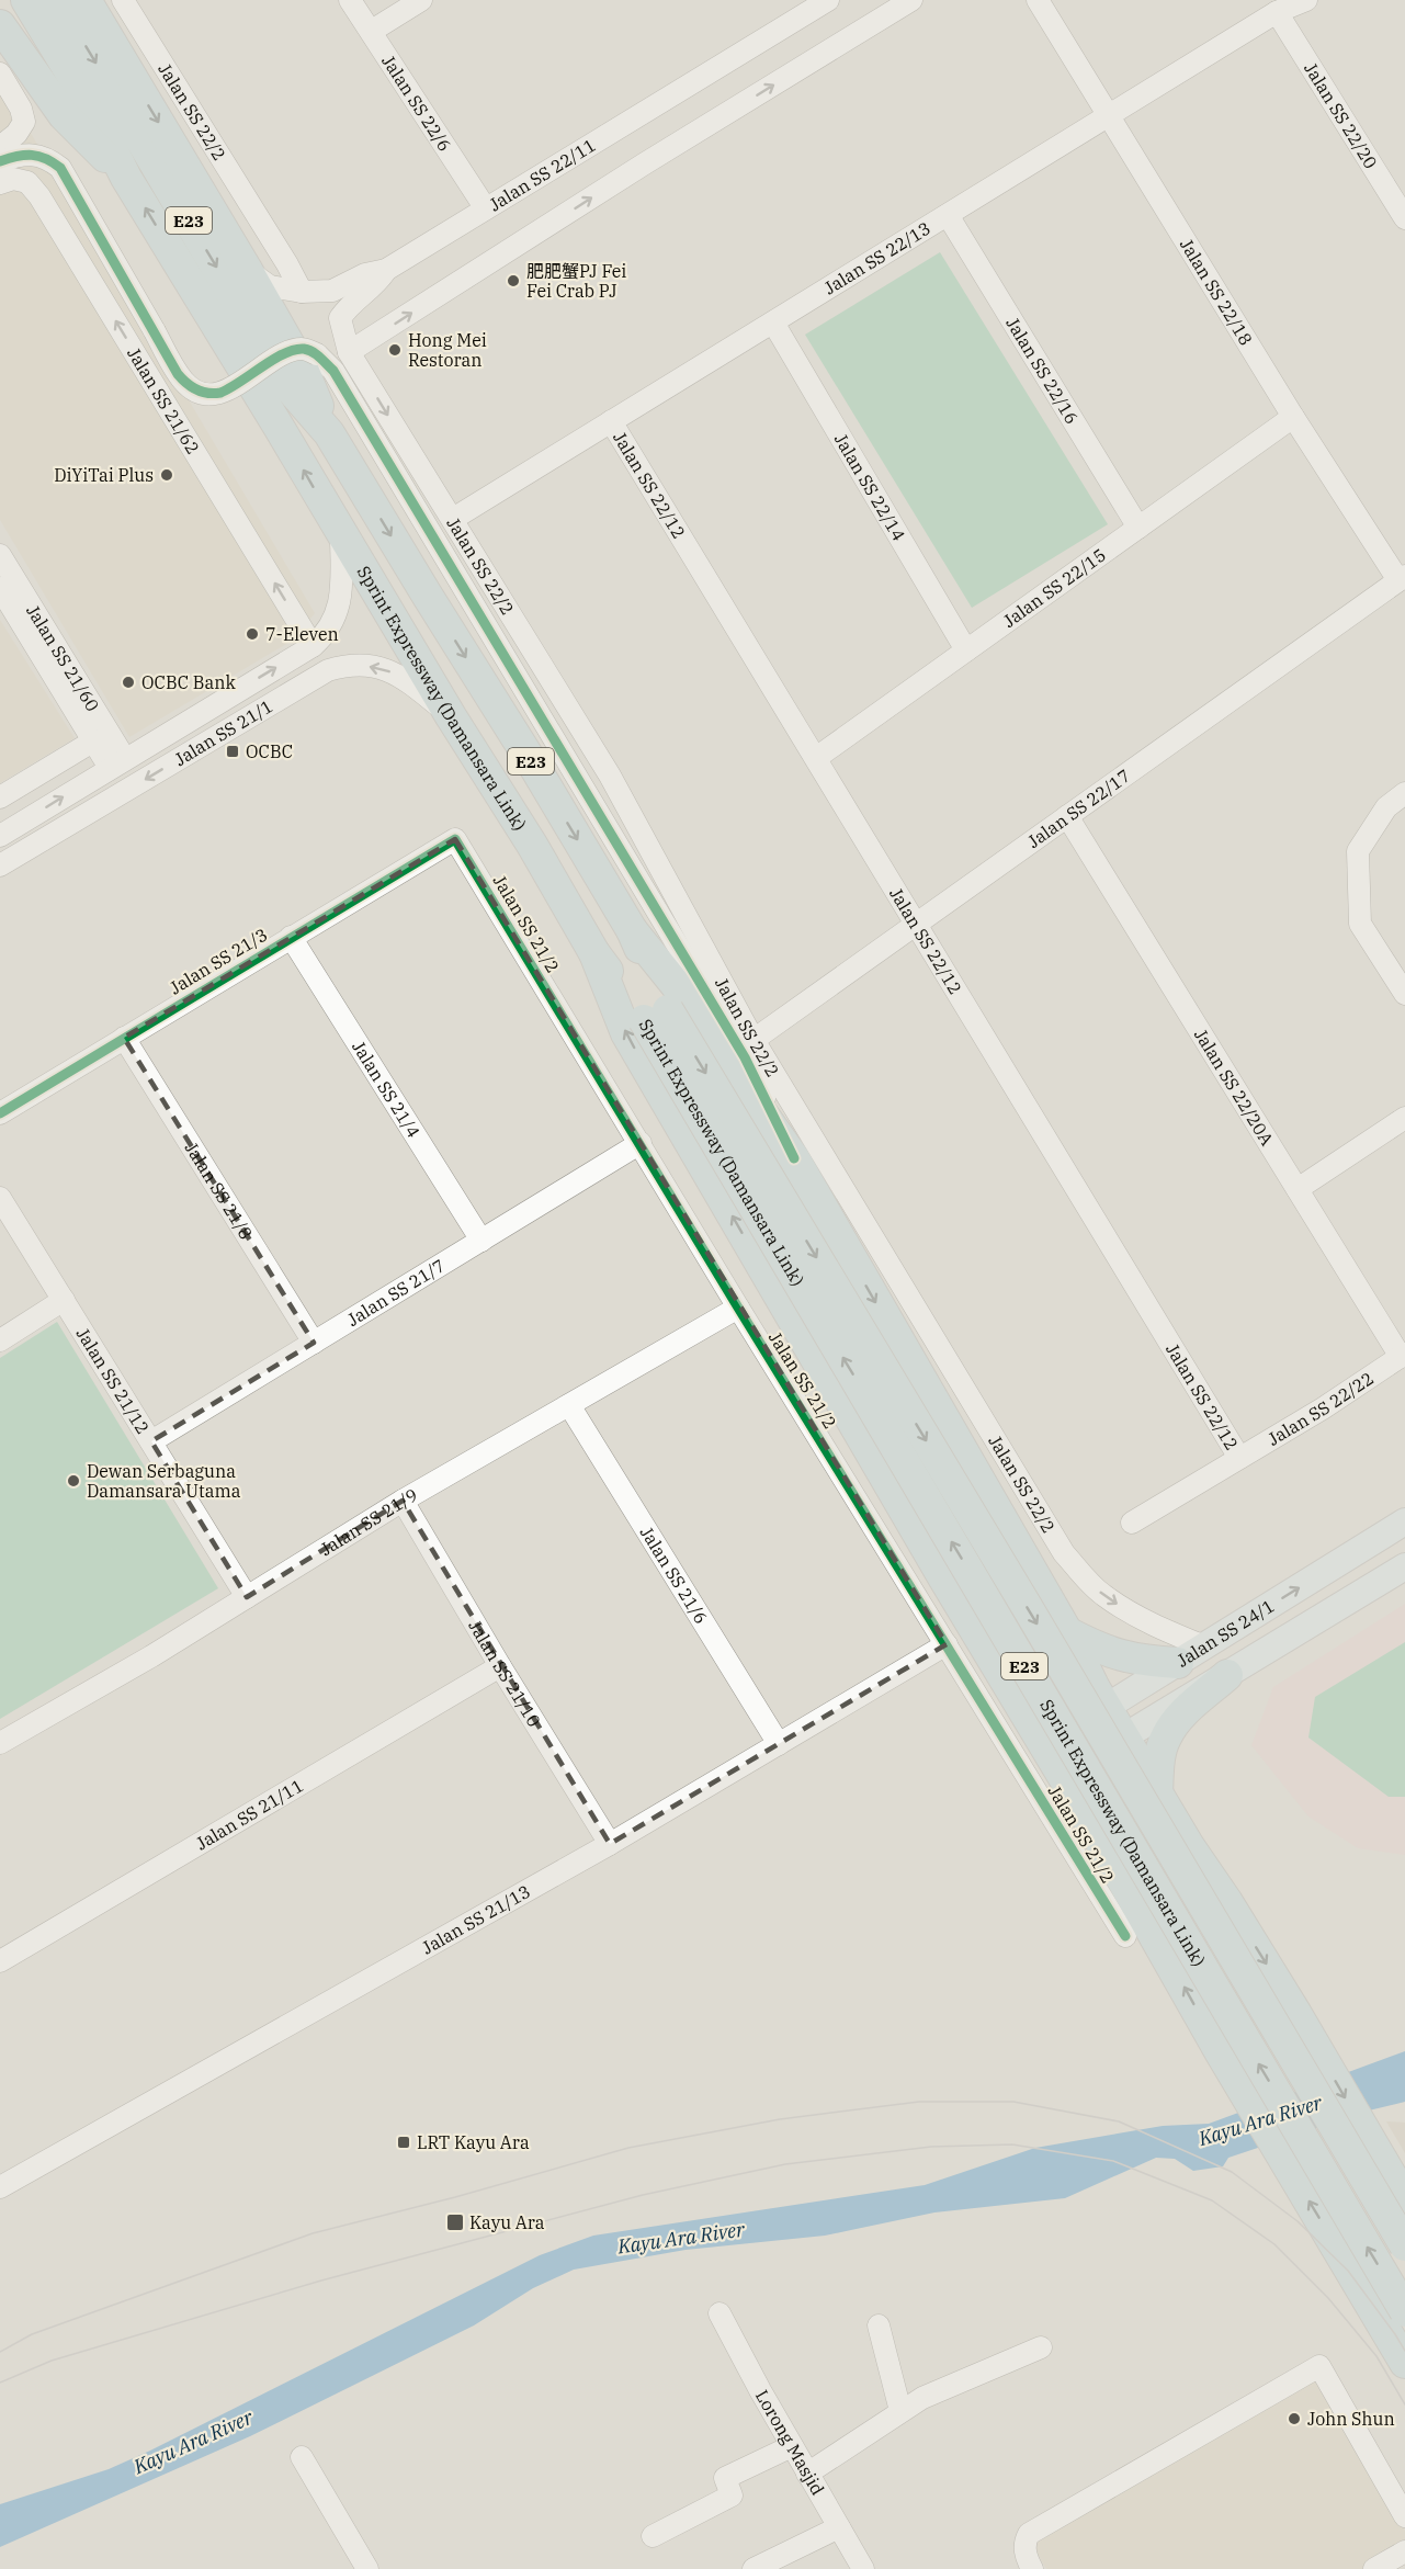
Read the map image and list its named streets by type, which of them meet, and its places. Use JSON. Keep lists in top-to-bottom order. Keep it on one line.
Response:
{"streets":{"highway":["E23","Sprint Expressway (Damansara Link)"],"main road":["Jalan SS 24/1"],"street":["Jalan SS 22/6","Jalan SS 22/2","Jalan SS 22/20","Jalan SS 22/11","Jalan SS 22/13","Jalan SS 22/18","Jalan SS 22/16","Jalan SS 21/62","Jalan SS 22/12","Jalan SS 22/14","Jalan SS 22/15","Jalan SS 21/60","Jalan SS 21/1","Jalan SS 22/17","Jalan SS 21/2","Jalan SS 21/3","Jalan SS 22/20A","Jalan SS 21/4","Jalan SS 21/8","Jalan SS 21/7","Jalan SS 21/12","Jalan SS 22/22","Jalan SS 21/9","Jalan SS 21/6","Jalan SS 21/10","Jalan SS 21/11","Jalan SS 21/13","Lorong Masjid"]},"crossings":[["Jalan SS 22/6","Jalan SS 22/11"],["Jalan SS 22/2","Jalan SS 22/11"],["Jalan SS 22/2","Jalan SS 22/13"],["Jalan SS 22/2","Jalan SS 22/17"],["Jalan SS 22/2","Jalan SS 24/1"],["Jalan SS 22/20","Jalan SS 22/13"],["Jalan SS 22/13","Jalan SS 22/18"],["Jalan SS 22/13","Jalan SS 22/16"],["Jalan SS 22/13","Jalan SS 22/12"],["Jalan SS 22/13","Jalan SS 22/14"],["Jalan SS 22/18","Jalan SS 22/15"],["Jalan SS 22/18","Jalan SS 22/17"],["Jalan SS 22/16","Jalan SS 22/15"],["Jalan SS 21/62","Jalan SS 21/1"],["Jalan SS 22/12","Jalan SS 22/15"],["Jalan SS 22/12","Jalan SS 22/17"],["Jalan SS 22/12","Jalan SS 22/22"],["Jalan SS 22/14","Jalan SS 22/15"],["Jalan SS 21/60","Jalan SS 21/1"],["Sprint Expressway (Damansara Link)","Jalan SS 21/1"],["Jalan SS 22/17","Jalan SS 22/20A"],["Jalan SS 21/2","Jalan SS 21/3"],["Jalan SS 21/2","Jalan SS 21/7"],["Jalan SS 21/2","Jalan SS 21/9"],["Jalan SS 21/2","Jalan SS 21/13"],["Jalan SS 21/3","Jalan SS 21/4"],["Jalan SS 21/3","Jalan SS 21/8"],["Jalan SS 22/20A","Jalan SS 22/22"],["Jalan SS 21/4","Jalan SS 21/7"],["Jalan SS 21/8","Jalan SS 21/7"],["Jalan SS 21/7","Jalan SS 21/12"],["Jalan SS 21/12","Jalan SS 21/9"],["Jalan SS 21/9","Jalan SS 21/6"],["Jalan SS 21/9","Jalan SS 21/10"],["Jalan SS 21/6","Jalan SS 21/13"],["Jalan SS 21/10","Jalan SS 21/11"],["Jalan SS 21/10","Jalan SS 21/13"]],"water":["Kayu Ara River"],"places":{"other":["肥肥蟹PJ Fei Fei Crab PJ","Hong Mei Restoran","DiYiTai Plus","7-Eleven","OCBC Bank","Dewan Serbaguna Damansara Utama","John Shun"],"transit":["OCBC","LRT Kayu Ara","Kayu Ara"]}}
